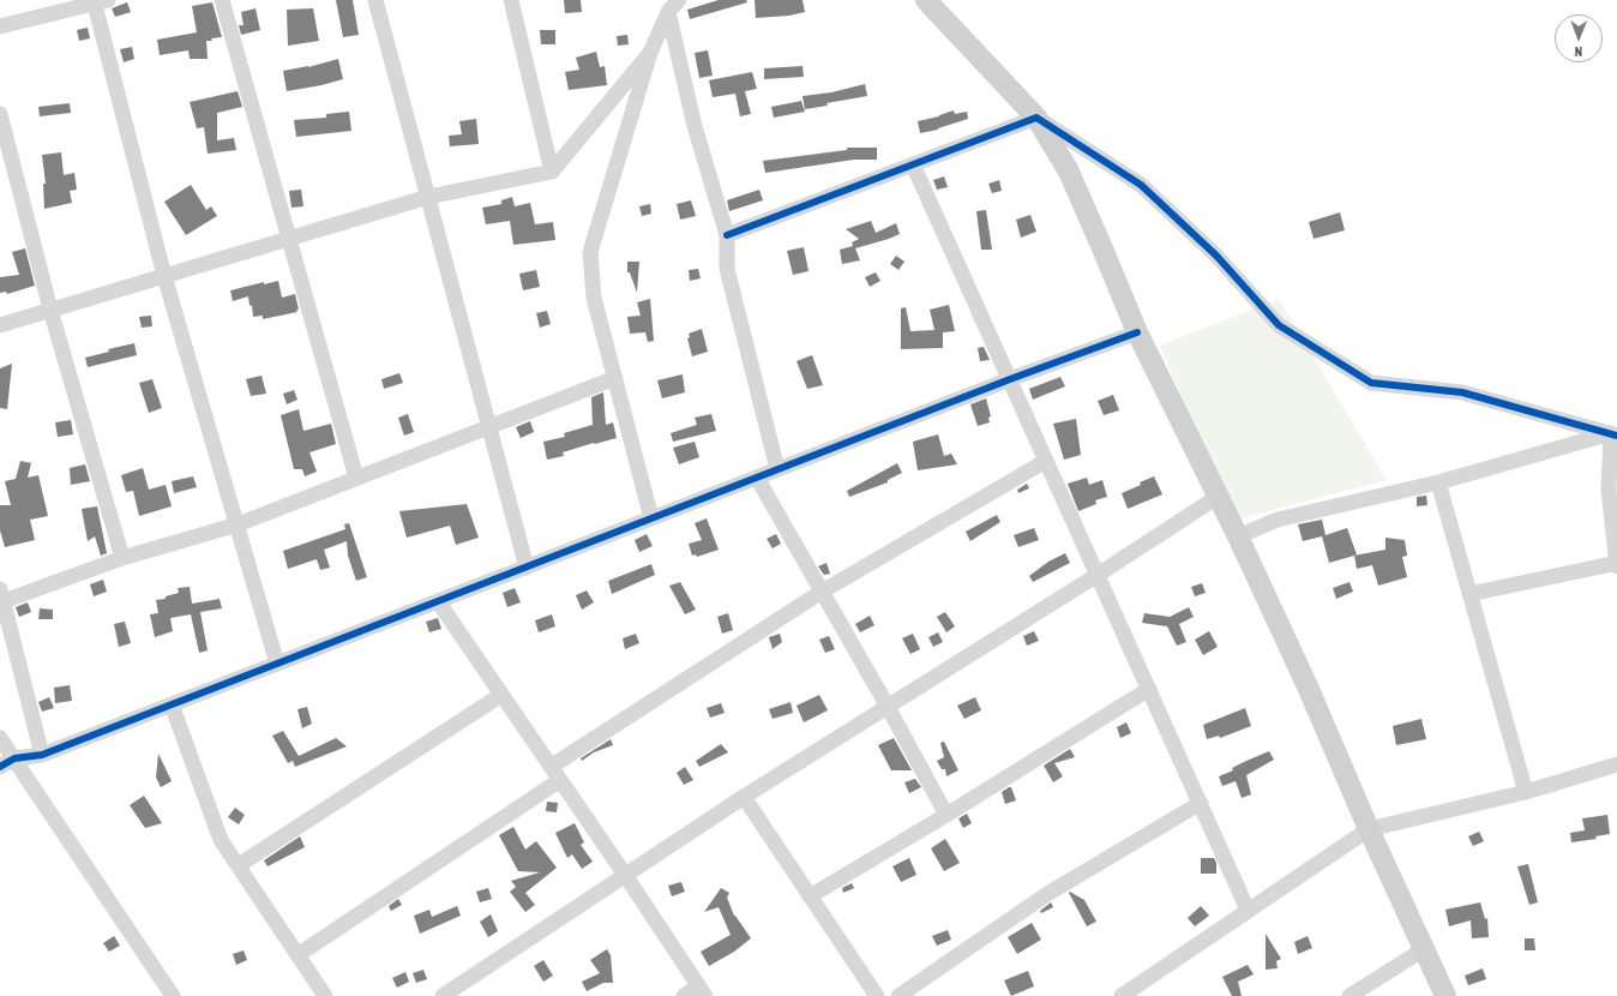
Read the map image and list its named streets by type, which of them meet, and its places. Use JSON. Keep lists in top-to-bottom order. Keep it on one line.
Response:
{"north":"bottom"}
